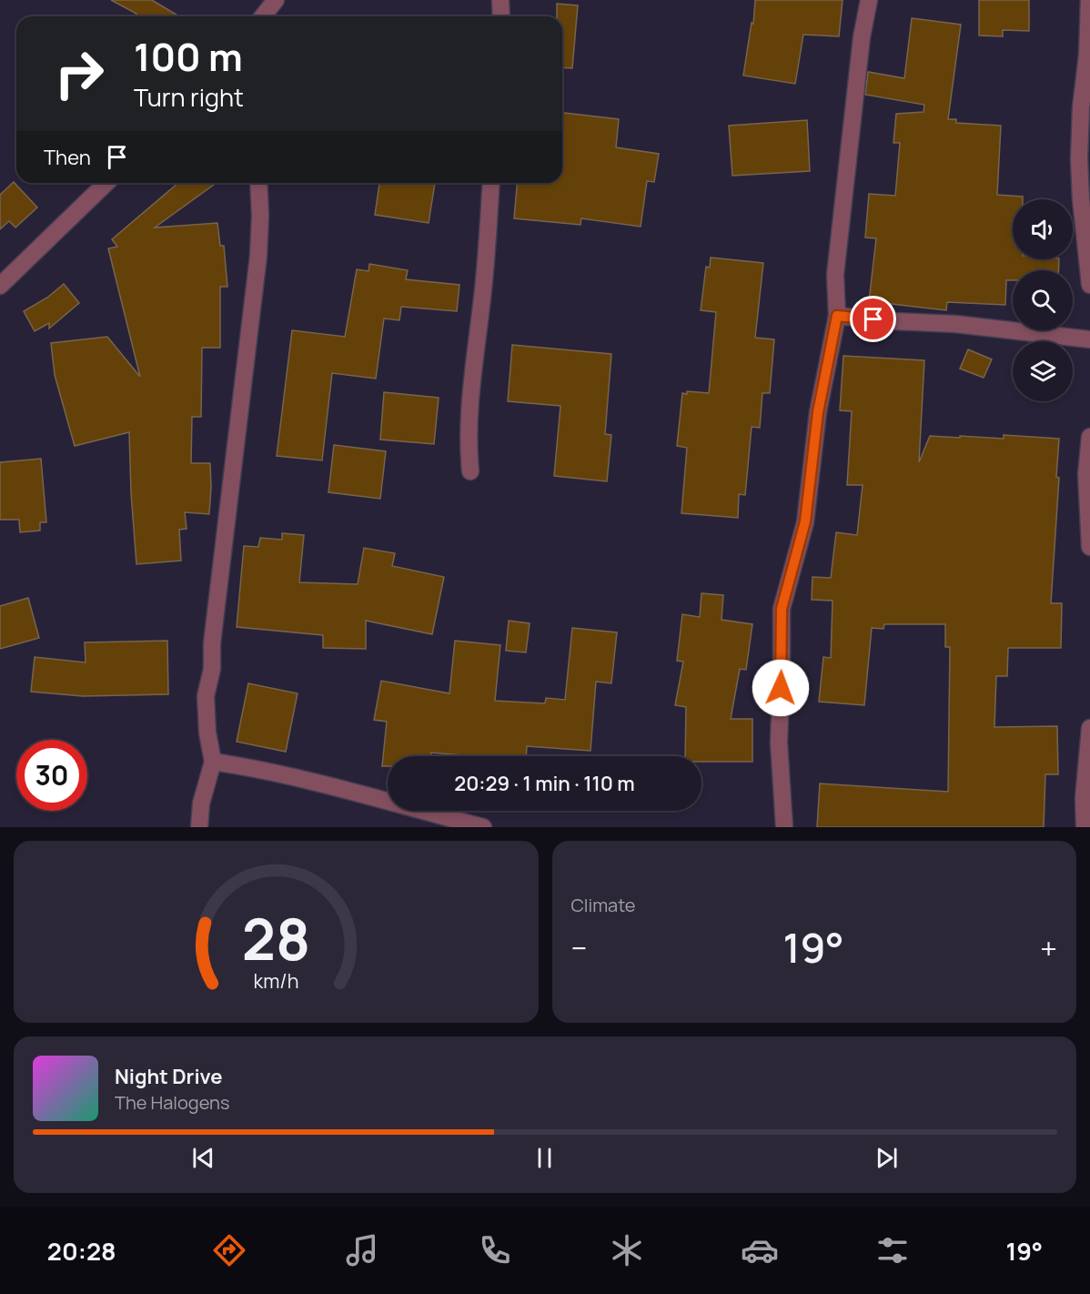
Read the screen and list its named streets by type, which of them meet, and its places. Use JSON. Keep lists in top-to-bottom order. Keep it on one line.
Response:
{"page":{"turn":["100 m","Turn right"],"then":"Then","limit":"30","trip":"20:29 · 1 min · 110 m","tile":"Climate","heat":["−","19°","+"],"song":["Night Drive","The Halogens"],"tabs":["20:28","19°"],"gauge":["28","km/h"]}}
